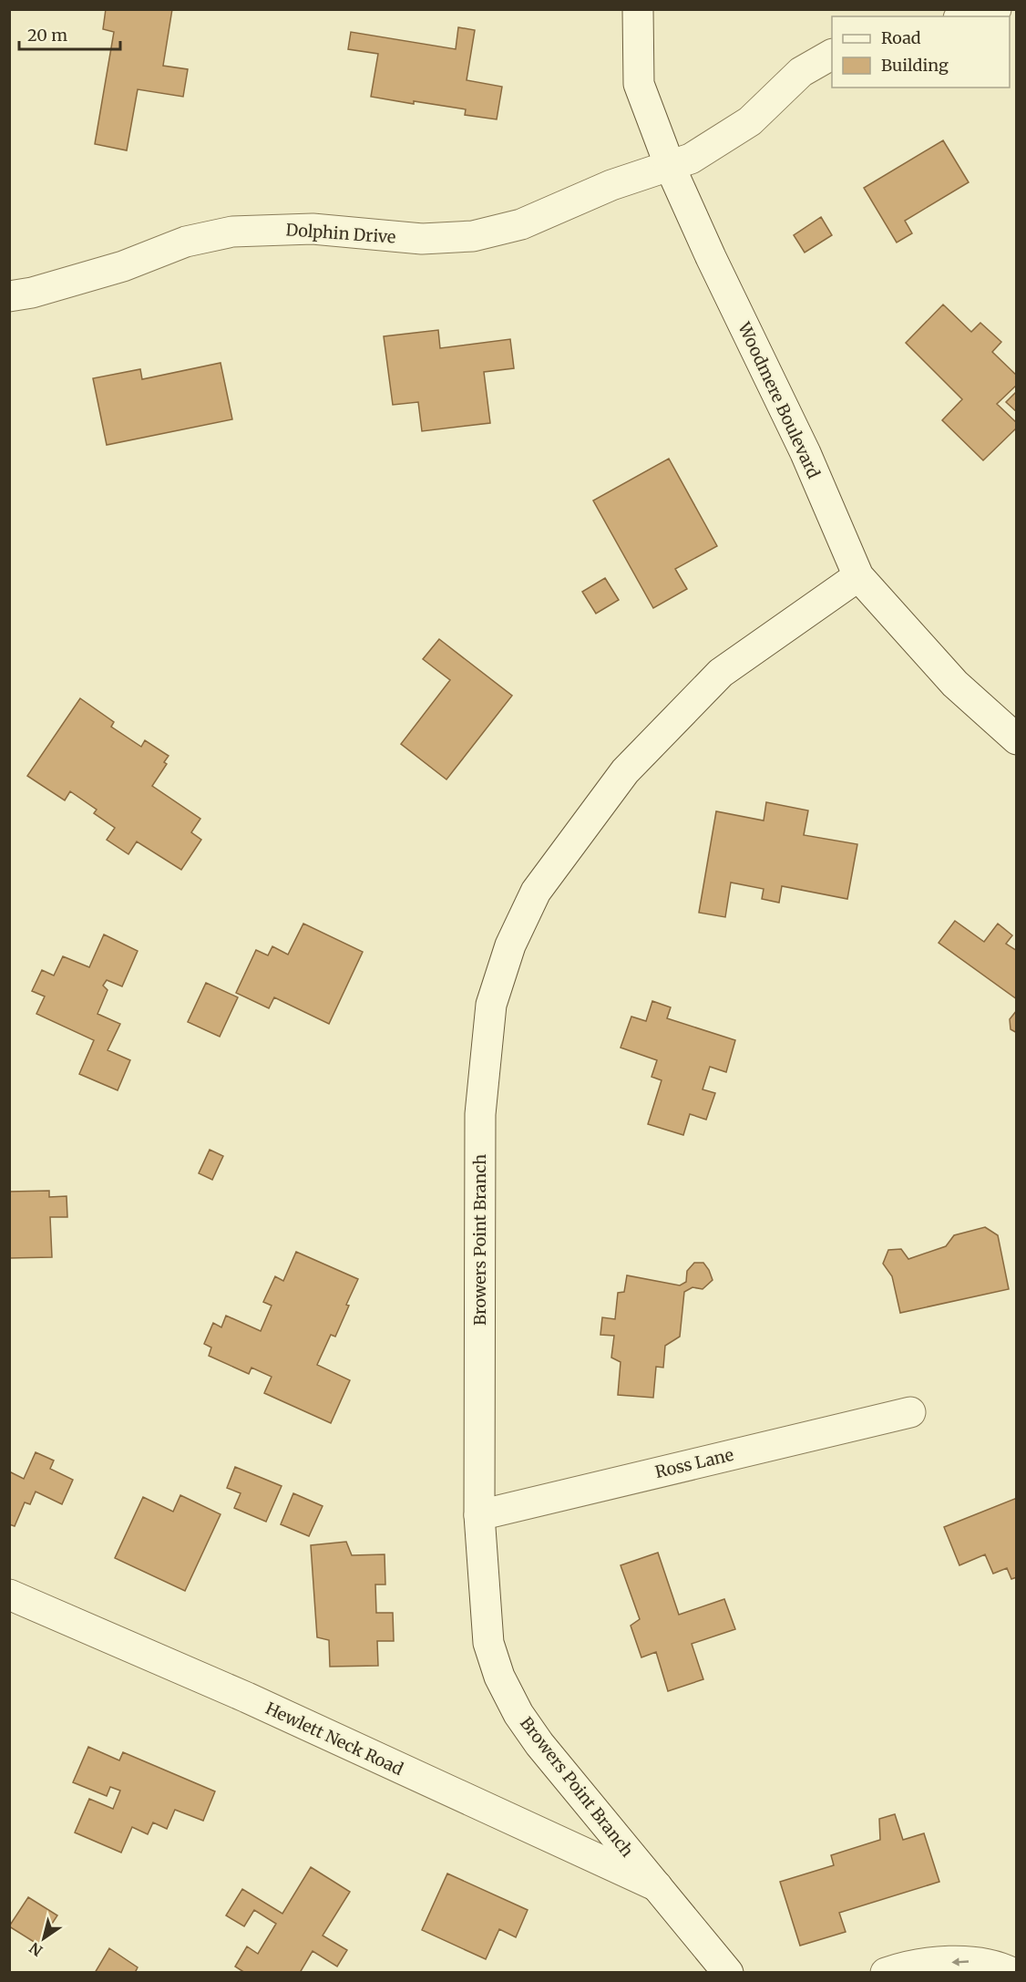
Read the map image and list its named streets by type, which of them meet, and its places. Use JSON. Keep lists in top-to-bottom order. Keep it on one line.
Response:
{"streets":{"street":["Dolphin Drive","Woodmere Boulevard","Browers Point Branch","Ross Lane","Hewlett Neck Road"]},"crossings":[["Dolphin Drive","Woodmere Boulevard"],["Woodmere Boulevard","Browers Point Branch"],["Browers Point Branch","Ross Lane"],["Browers Point Branch","Hewlett Neck Road"]],"legend":["Road","Building"],"scale_bar":"20 m","north":"bottom left"}
